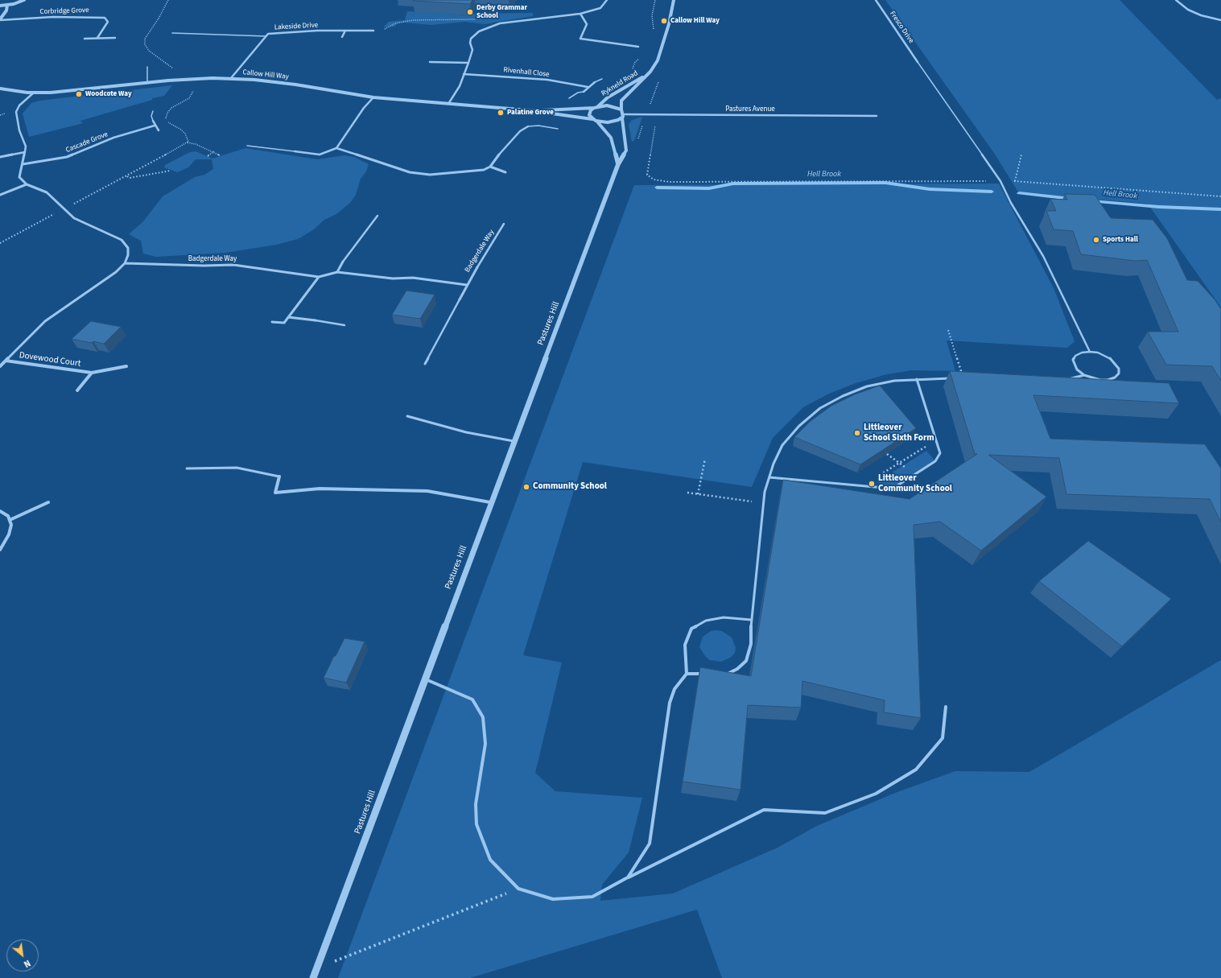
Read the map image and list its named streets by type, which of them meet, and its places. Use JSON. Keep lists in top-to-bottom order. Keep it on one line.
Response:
{"streets":{"street":["Corbridge Grove","Lakeside Drive","Fresco Drive","Rivenhall Close","Callow Hill Way","Rykneld Road","Pastures Avenue","Cascade Grove","Badgerdale Way","Pastures Hill","Dovewood Court"]},"crossings":[["Lakeside Drive","Callow Hill Way"],["Callow Hill Way","Rykneld Road"],["Callow Hill Way","Pastures Avenue"],["Callow Hill Way","Pastures Hill"],["Rykneld Road","Pastures Hill"],["Pastures Avenue","Pastures Hill"]],"water":["Hell Brook"],"places":["Derby Grammar School","Callow Hill Way","Woodcote Way","Palatine Grove","Sports Hall","Littleover School Sixth Form","Littleover Community School","Community School"],"north":"bottom right"}
